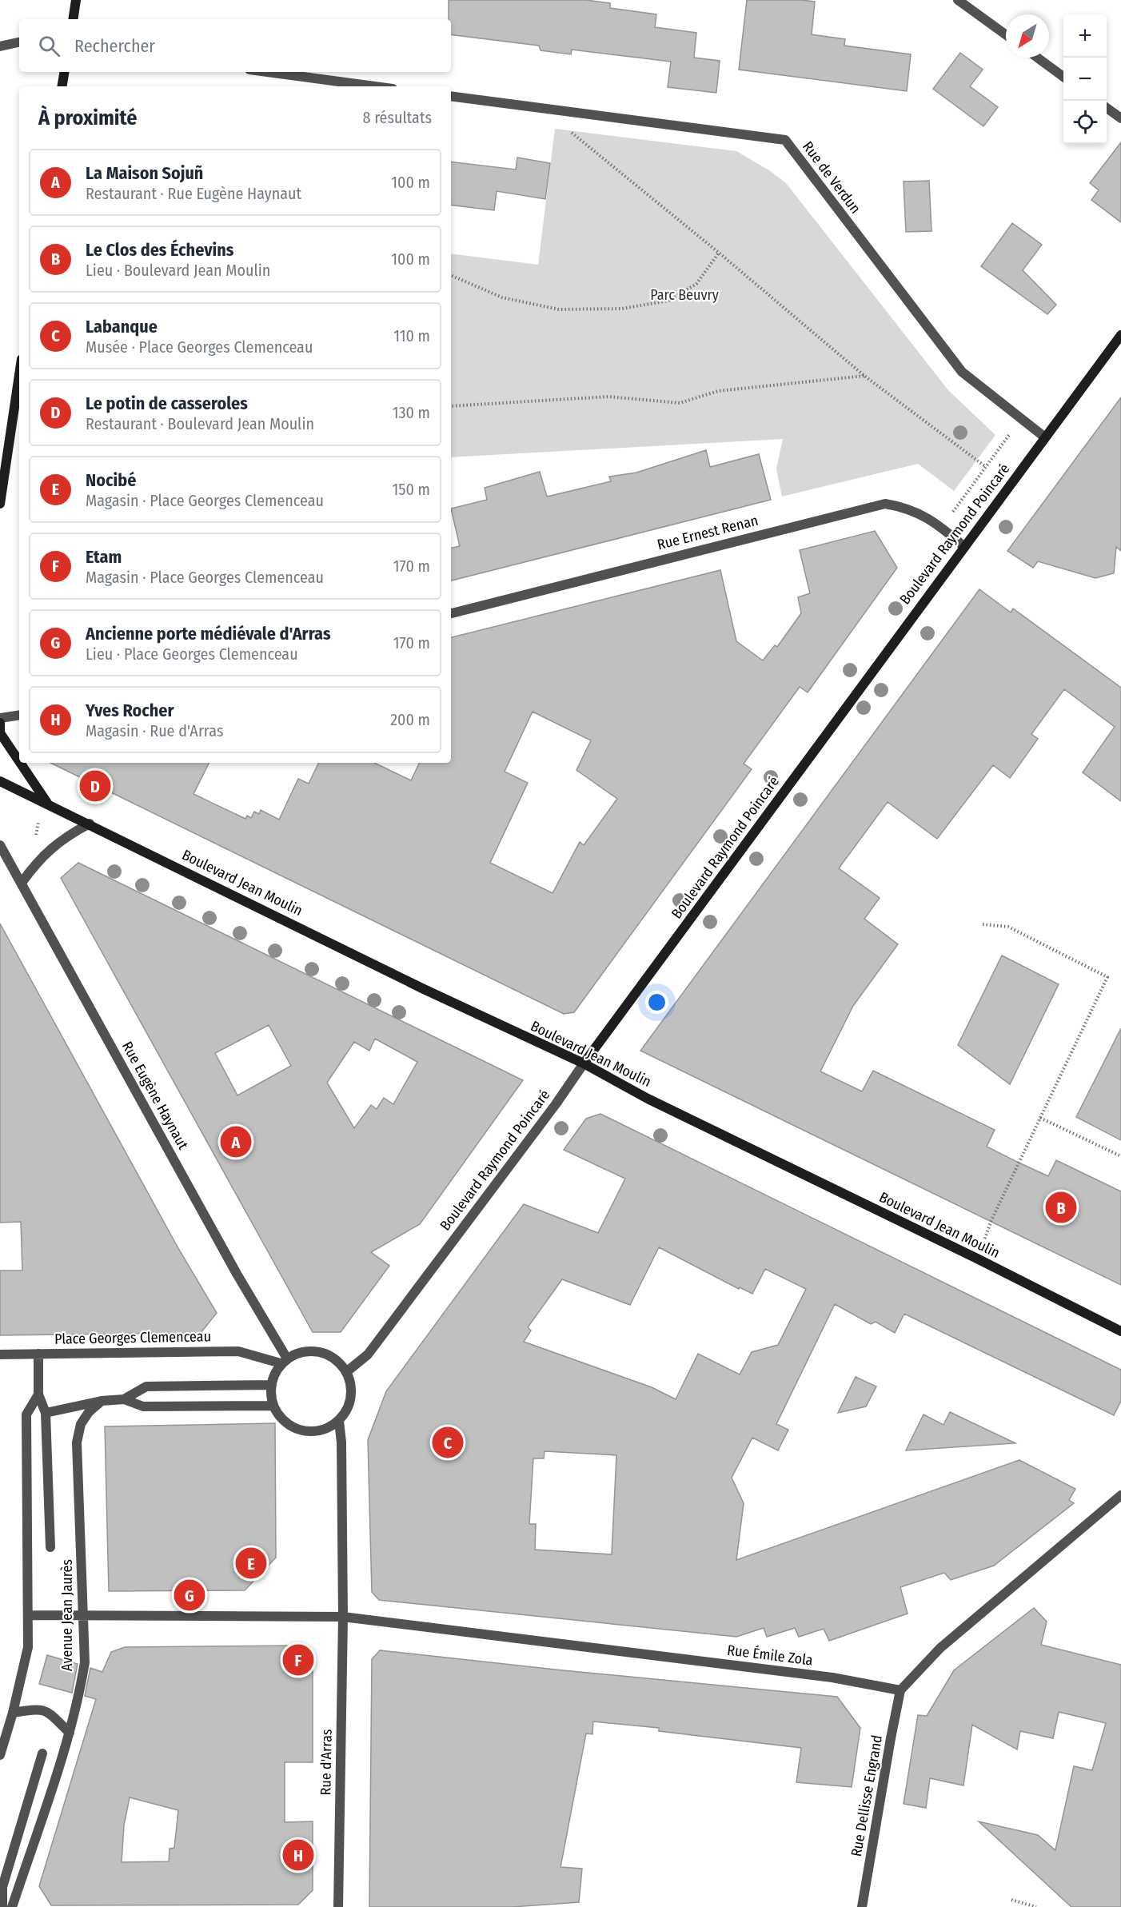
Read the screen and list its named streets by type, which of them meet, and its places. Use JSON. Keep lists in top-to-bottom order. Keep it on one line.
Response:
{"streets":{"main road":["Boulevard Raymond Poincaré","Boulevard Jean Moulin"],"street":["Rue de Verdun","Rue Ernest Renan","Rue Eugène Haynaut","Place Georges Clemenceau","Avenue Jean Jaurès","Rue Émile Zola","Rue d'Arras","Rue Dellisse Engrand"]},"crossings":[["Rue de Verdun","Boulevard Raymond Poincaré"],["Rue Ernest Renan","Boulevard Raymond Poincaré"],["Boulevard Raymond Poincaré","Boulevard Jean Moulin"],["Boulevard Raymond Poincaré","Rue Eugène Haynaut"],["Boulevard Raymond Poincaré","Place Georges Clemenceau"],["Rue Eugène Haynaut","Place Georges Clemenceau"],["Rue Émile Zola","Rue d'Arras"],["Rue Émile Zola","Rue Dellisse Engrand"]],"parks":["Parc Beuvry"],"north":"bottom left","page":{"map_buttons":["+","−"],"search":"Rechercher","heading":["À proximité","8 résultats"],"list":[{"mark":"A","name":"La Maison Sojuñ","note":"Restaurant · Rue Eugène Haynaut","value":"100 m"},{"mark":"B","name":"Le Clos des Échevins","note":"Lieu · Boulevard Jean Moulin","value":"100 m"},{"mark":"C","name":"Labanque","note":"Musée · Place Georges Clemenceau","value":"110 m"},{"mark":"D","name":"Le potin de casseroles","note":"Restaurant · Boulevard Jean Moulin","value":"130 m"},{"mark":"E","name":"Nocibé","note":"Magasin · Place Georges Clemenceau","value":"150 m"},{"mark":"F","name":"Etam","note":"Magasin · Place Georges Clemenceau","value":"170 m"},{"mark":"G","name":"Ancienne porte médiévale d'Arras","note":"Lieu · Place Georges Clemenceau","value":"170 m"},{"mark":"H","name":"Yves Rocher","note":"Magasin · Rue d'Arras","value":"200 m"}],"pins":["D","A","B","C","E","G","F","H"]}}
